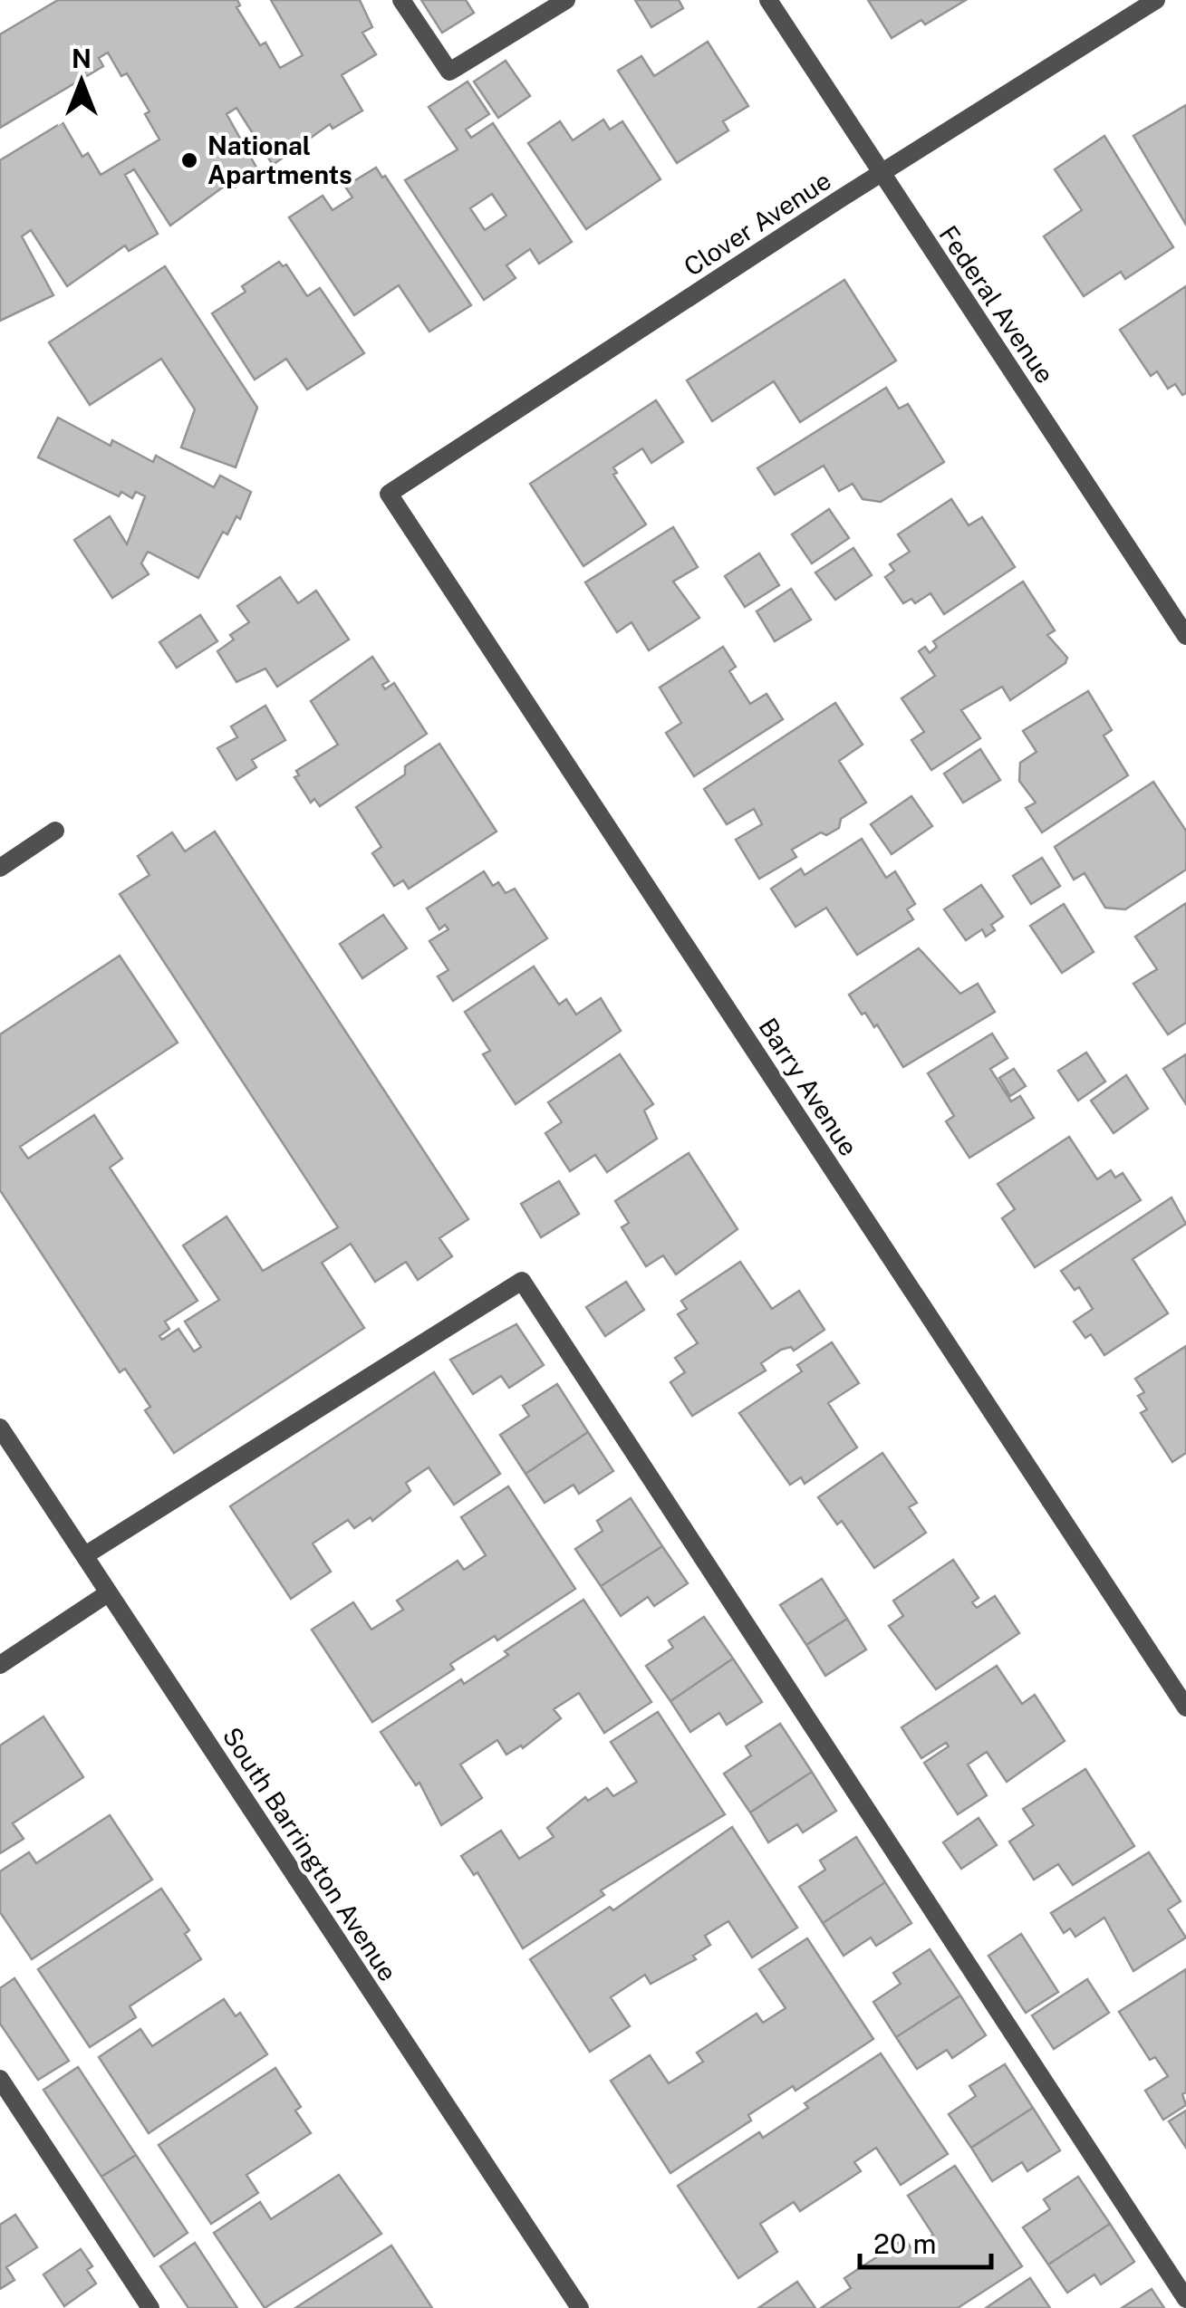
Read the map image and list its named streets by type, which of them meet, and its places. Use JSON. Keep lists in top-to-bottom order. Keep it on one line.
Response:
{"streets":{"street":["Clover Avenue","Federal Avenue","Barry Avenue","South Barrington Avenue"]},"crossings":[["Clover Avenue","Federal Avenue"],["Clover Avenue","Barry Avenue"]],"places":["National Apartments"],"scale_bar":"20 m","north":"top"}
